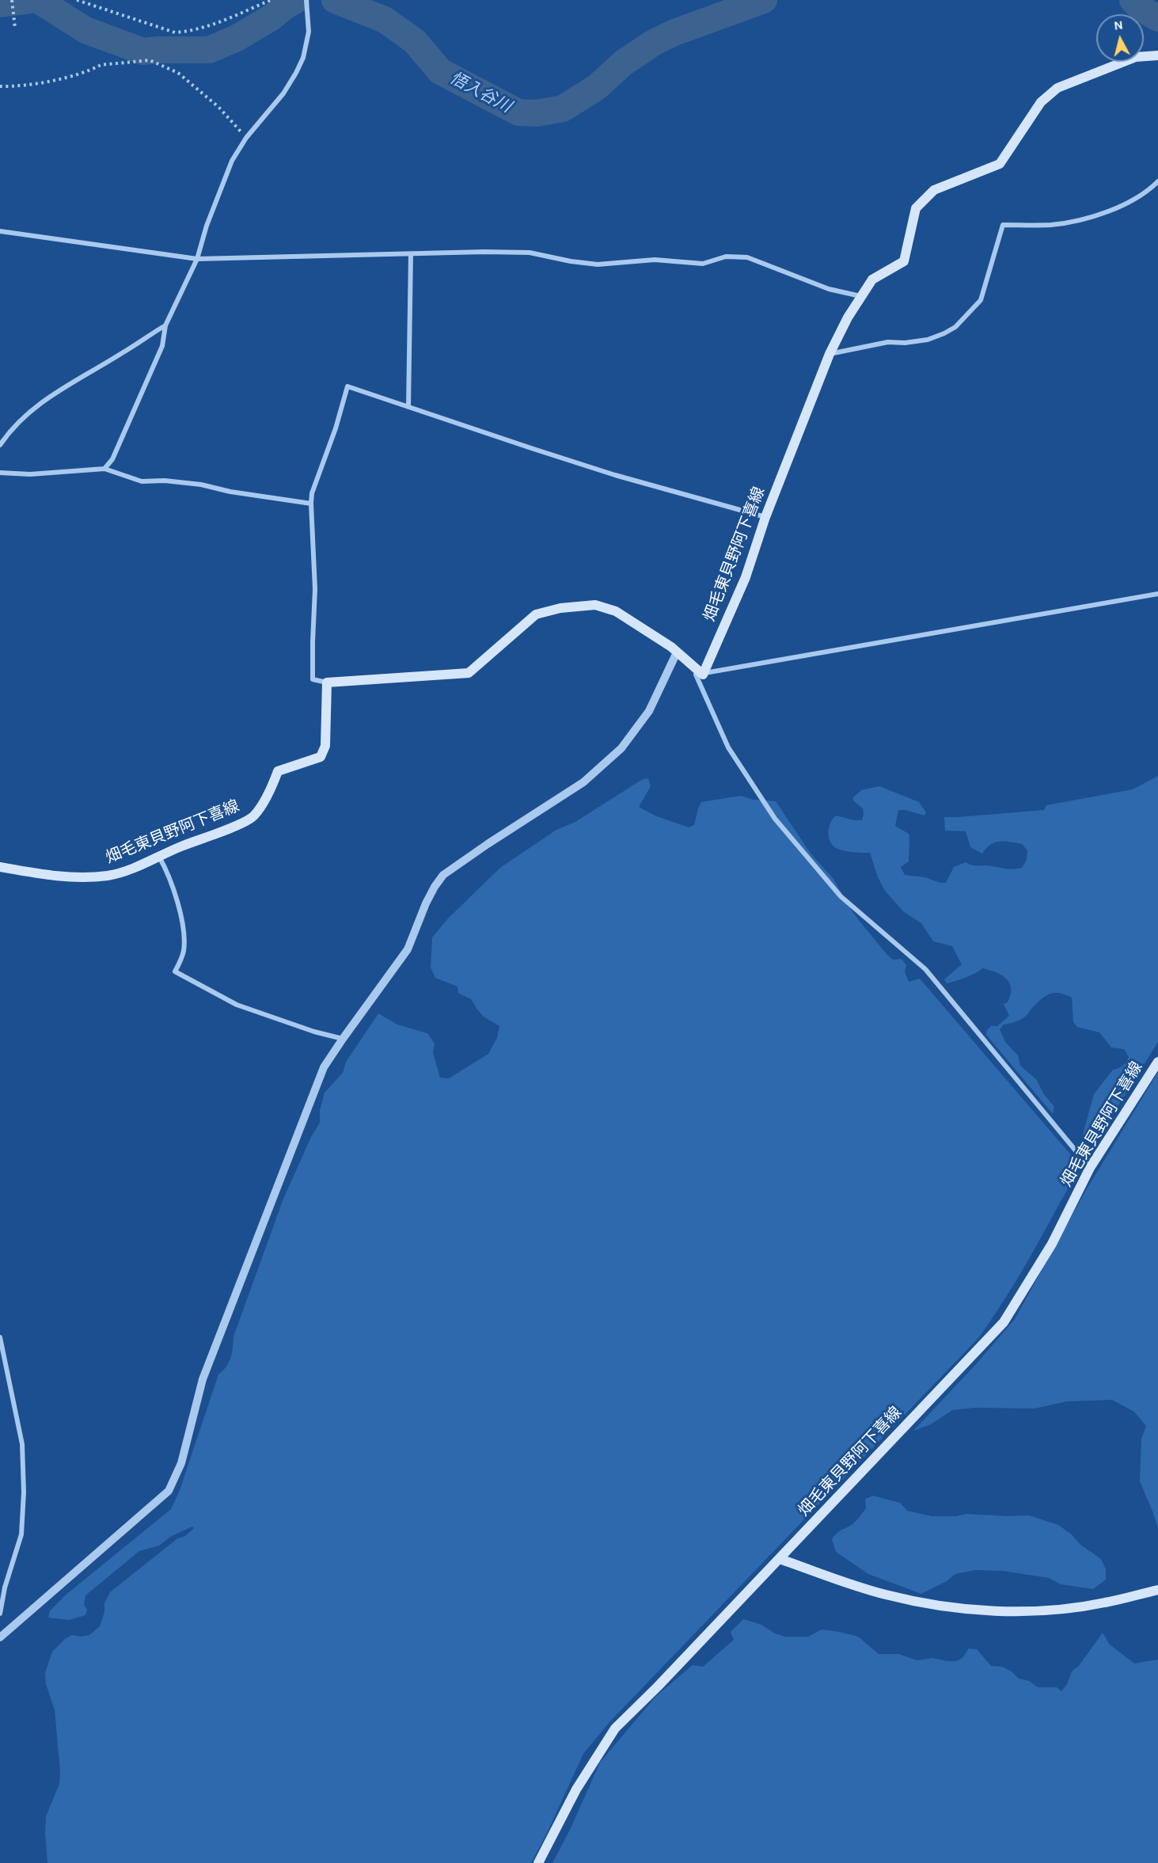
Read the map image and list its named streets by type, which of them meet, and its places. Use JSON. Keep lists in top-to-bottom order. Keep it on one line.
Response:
{"streets":{"main road":["畑毛東貝野阿下喜線"]},"water":["悟入谷川"],"north":"top"}
